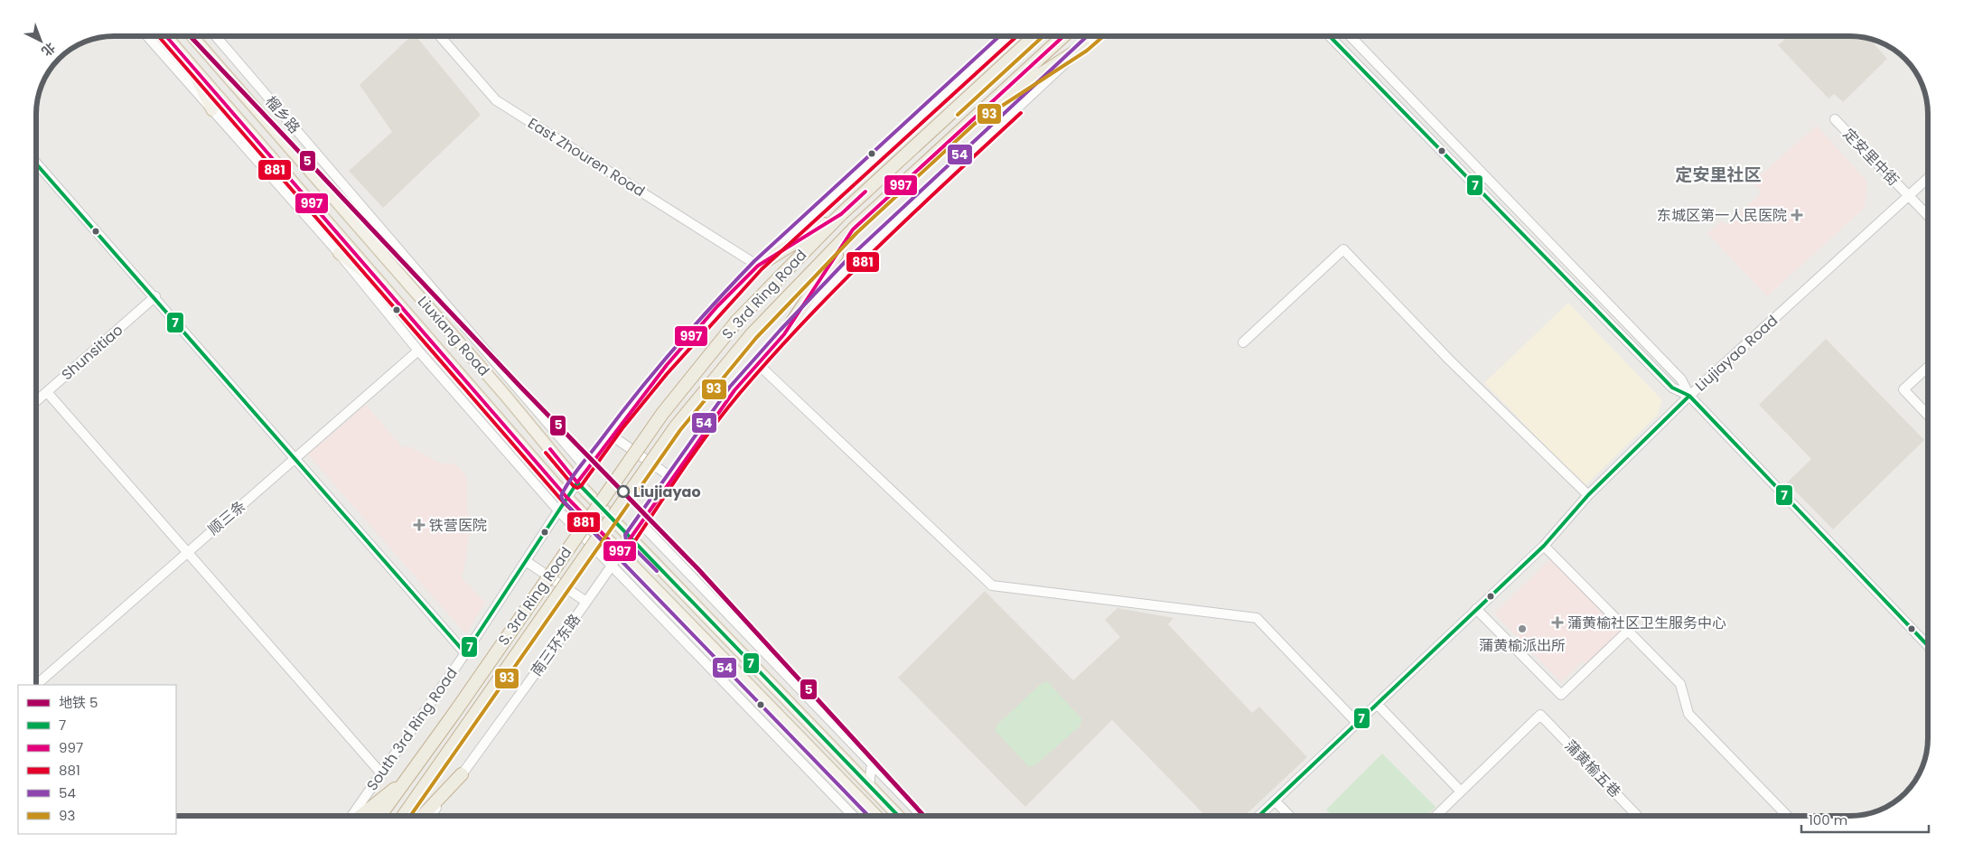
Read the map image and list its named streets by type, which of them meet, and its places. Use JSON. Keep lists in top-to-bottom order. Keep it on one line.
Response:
{"streets":{"highway":["S. 3rd Ring Road"],"main road":["Liuxiang Road"],"street":["榴乡路","East Zhouren Road","定安里中街","Shunsitiao","Liujiayao Road","顺三条","南三环东路","South 3rd Ring Road","蒲黄榆五巷"]},"crossings":[["榴乡路","South 3rd Ring Road"],["East Zhouren Road","South 3rd Ring Road"],["定安里中街","Liujiayao Road"],["Liuxiang Road","南三环东路"],["Liuxiang Road","South 3rd Ring Road"]],"districts":["定安里社区"],"places":{"health":["东城区第一人民医院","铁营医院","蒲黄榆社区卫生服务中心"],"other":["Liujiayao","蒲黄榆派出所"]},"lines":["metro line 5","transit line 7","transit line 997","transit line 881","transit line 54","transit line 93"],"legend":["地铁 5","7","997","881","54","93"],"scale_bar":"100 m","north":"bottom right"}
